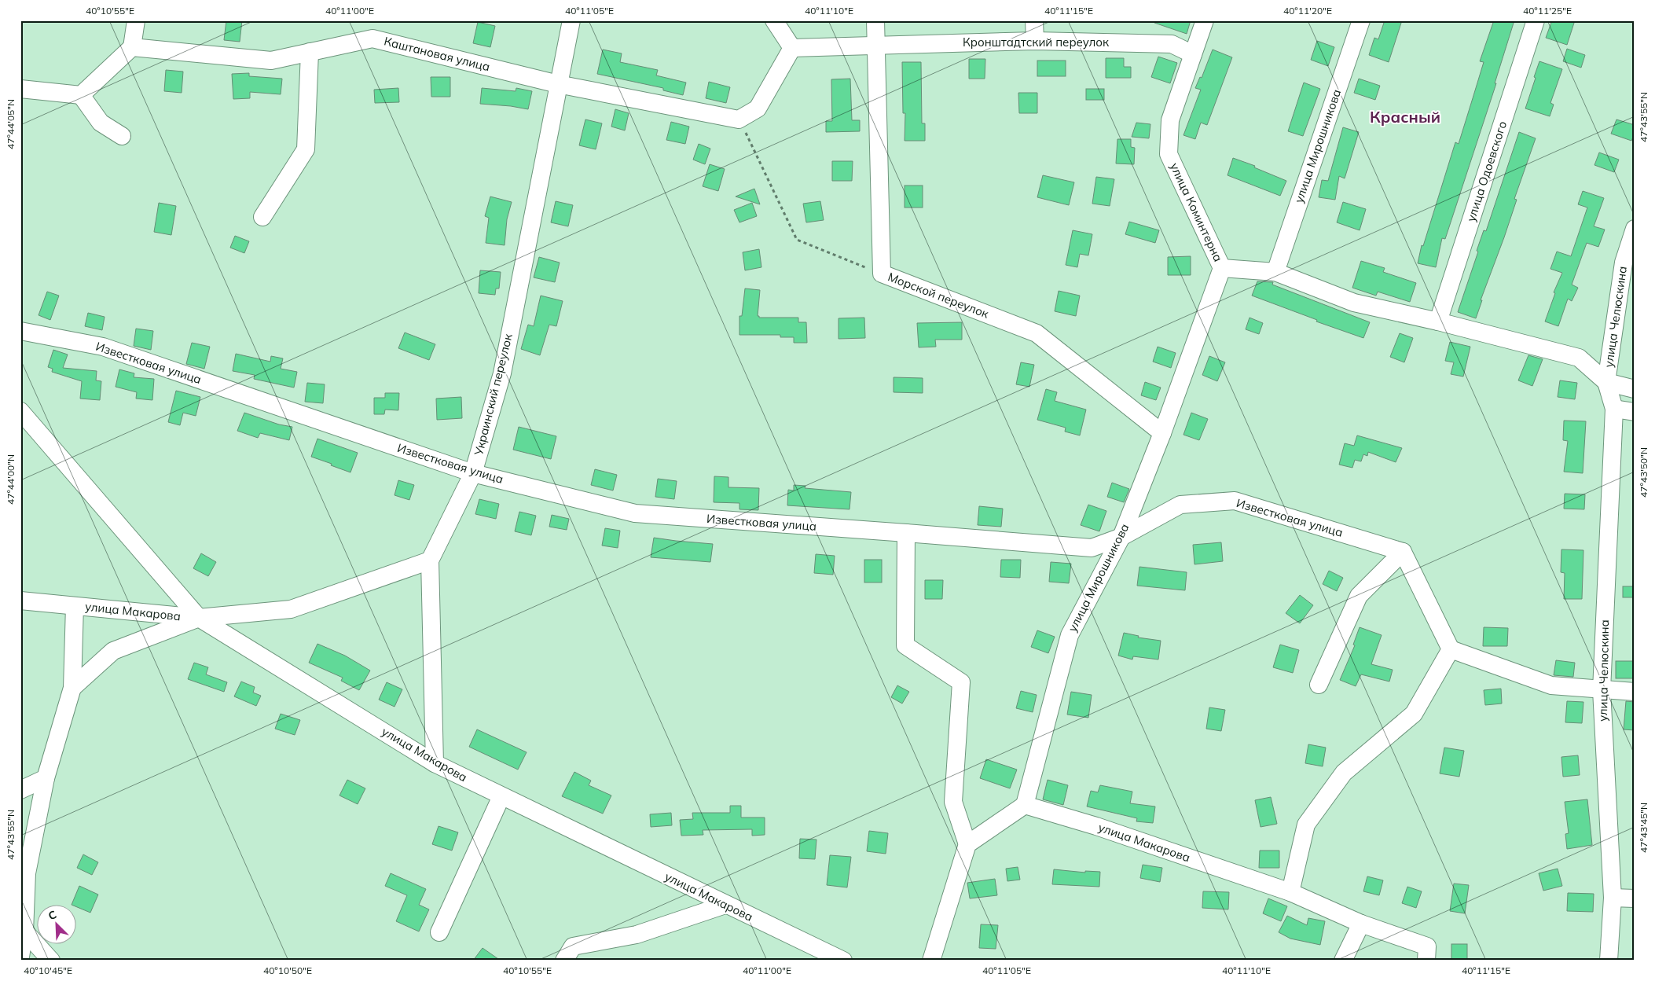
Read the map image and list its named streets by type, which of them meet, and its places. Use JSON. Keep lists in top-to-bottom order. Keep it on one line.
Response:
{"streets":{"street":["Кронштадтский переулок","Каштановая улица","улица Мирошникова","улица Одоевского","улица Коминтерна","Морской переулок","улица Челюскина","Известковая улица","Украинский переулок","улица Макарова"]},"crossings":[["Кронштадтский переулок","улица Коминтерна"],["Кронштадтский переулок","Морской переулок"],["Каштановая улица","Украинский переулок"],["улица Мирошникова","улица Коминтерна"],["улица Мирошникова","Морской переулок"],["улица Мирошникова","Известковая улица"],["улица Мирошникова","улица Макарова"],["Известковая улица","Украинский переулок"],["Украинский переулок","улица Макарова"]],"districts":["Красный"],"north":"top left","coordinates":["40°10'55\"E","40°11'00\"E","40°11'05\"E","40°11'10\"E","40°11'15\"E","40°11'20\"E","40°11'25\"E","47°43'55\"N","47°44'05\"N","47°43'50\"N","47°44'00\"N","47°43'45\"N","40°10'45\"E","40°10'50\"E"]}
